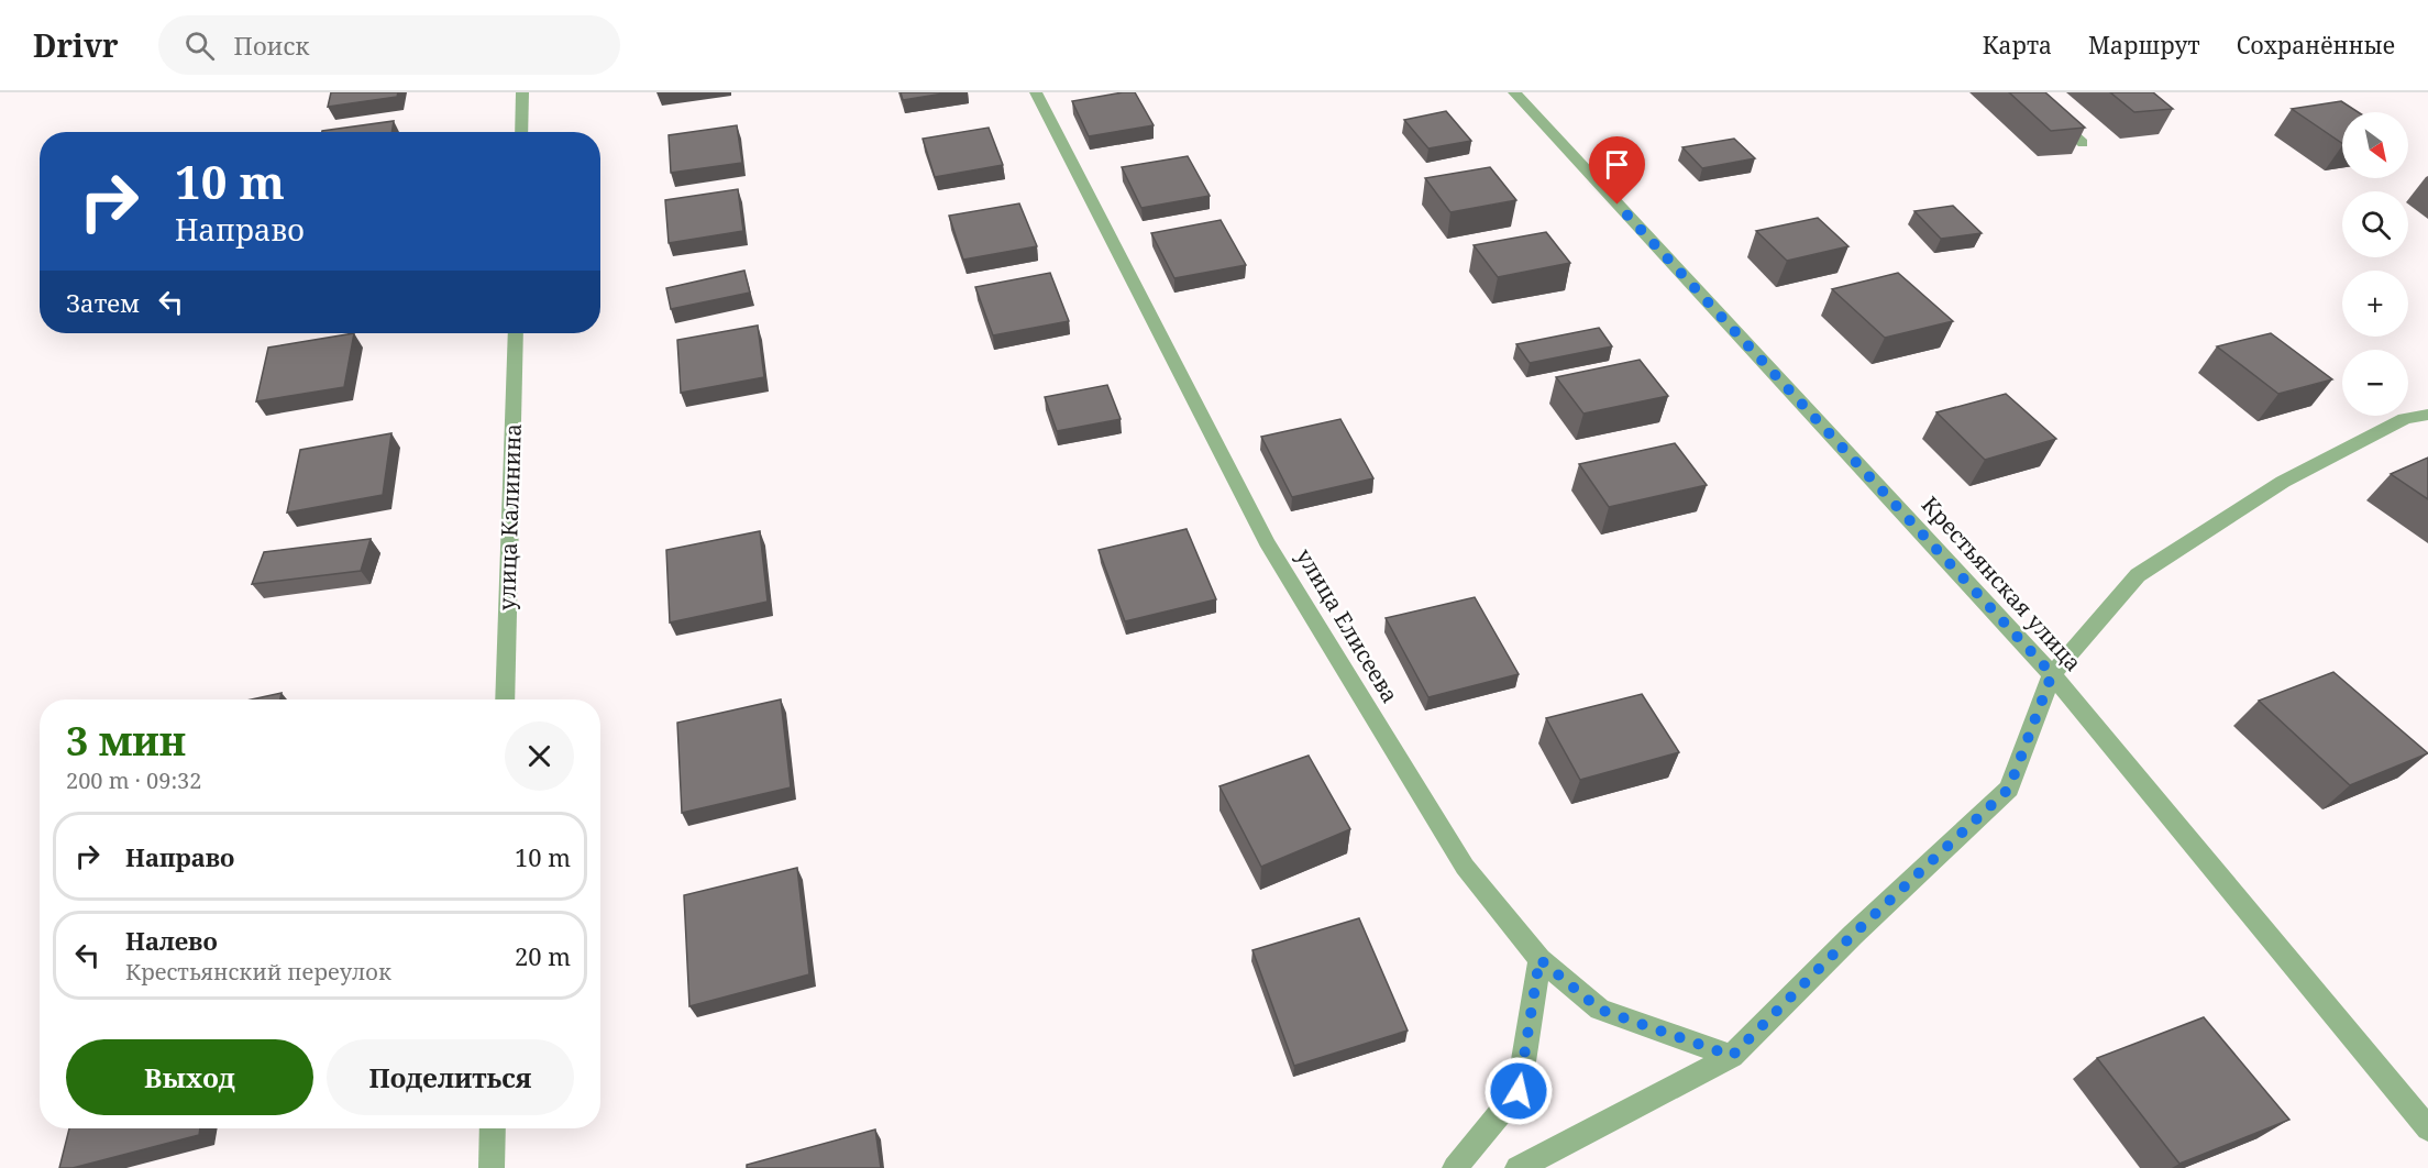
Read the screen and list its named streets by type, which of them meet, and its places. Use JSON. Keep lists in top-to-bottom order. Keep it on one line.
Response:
{"streets":{"street":["улица Калинина","Крестьянская улица","улица Елисеева"]},"north":"bottom right","page":{"header":"Drivr","search":"Поиск","nav":["Карта","Маршрут","Сохранённые"],"map_buttons":["+","−"],"turn":["10 m","Направо"],"then":"Затем","heading":["3 мин","200 m · 09:32"],"list":[{"name":"Направо","value":"10 m"},{"name":"Налево","note":"Крестьянский переулок","value":"20 m"}],"buttons":["Выход","Поделиться"]}}
